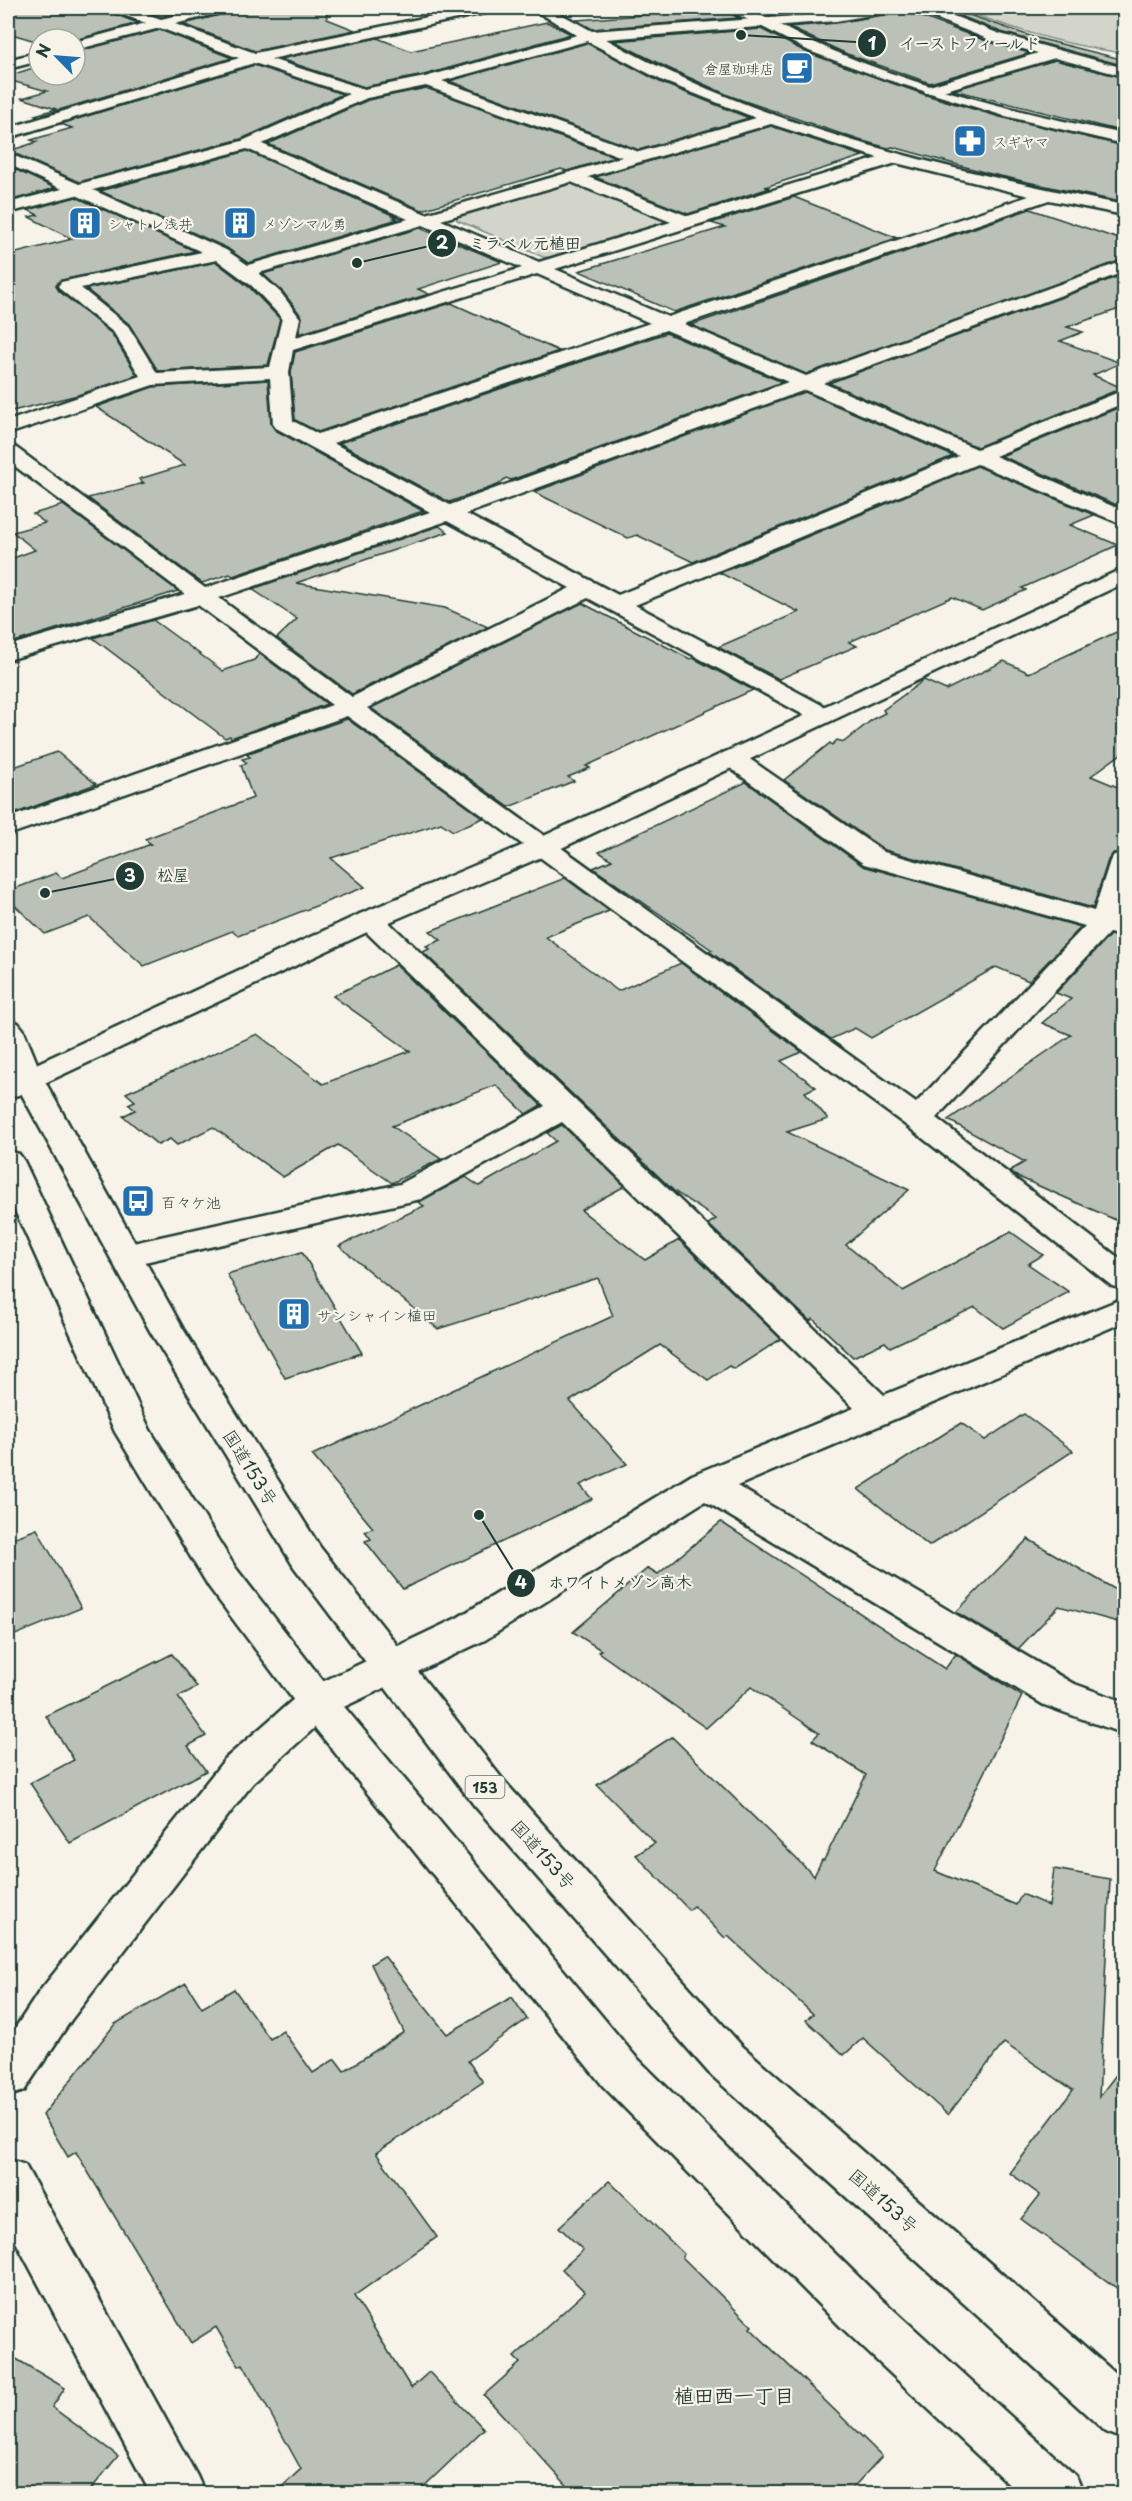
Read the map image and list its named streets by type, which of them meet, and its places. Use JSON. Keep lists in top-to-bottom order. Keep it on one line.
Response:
{"streets":{"main road":["国道153号","153"]},"districts":["植田西一丁目"],"places":{"other":["イーストフィールド","ミラベル元植田","松屋","ホワイトメゾン高木"],"cafe":["倉屋珈琲店"],"pharmacy":["スギヤマ"],"building":["シャトレ浅井","メゾンマル勇","サンシャイン植田"],"bus stop":["百々ケ池"]},"north":"top left"}
